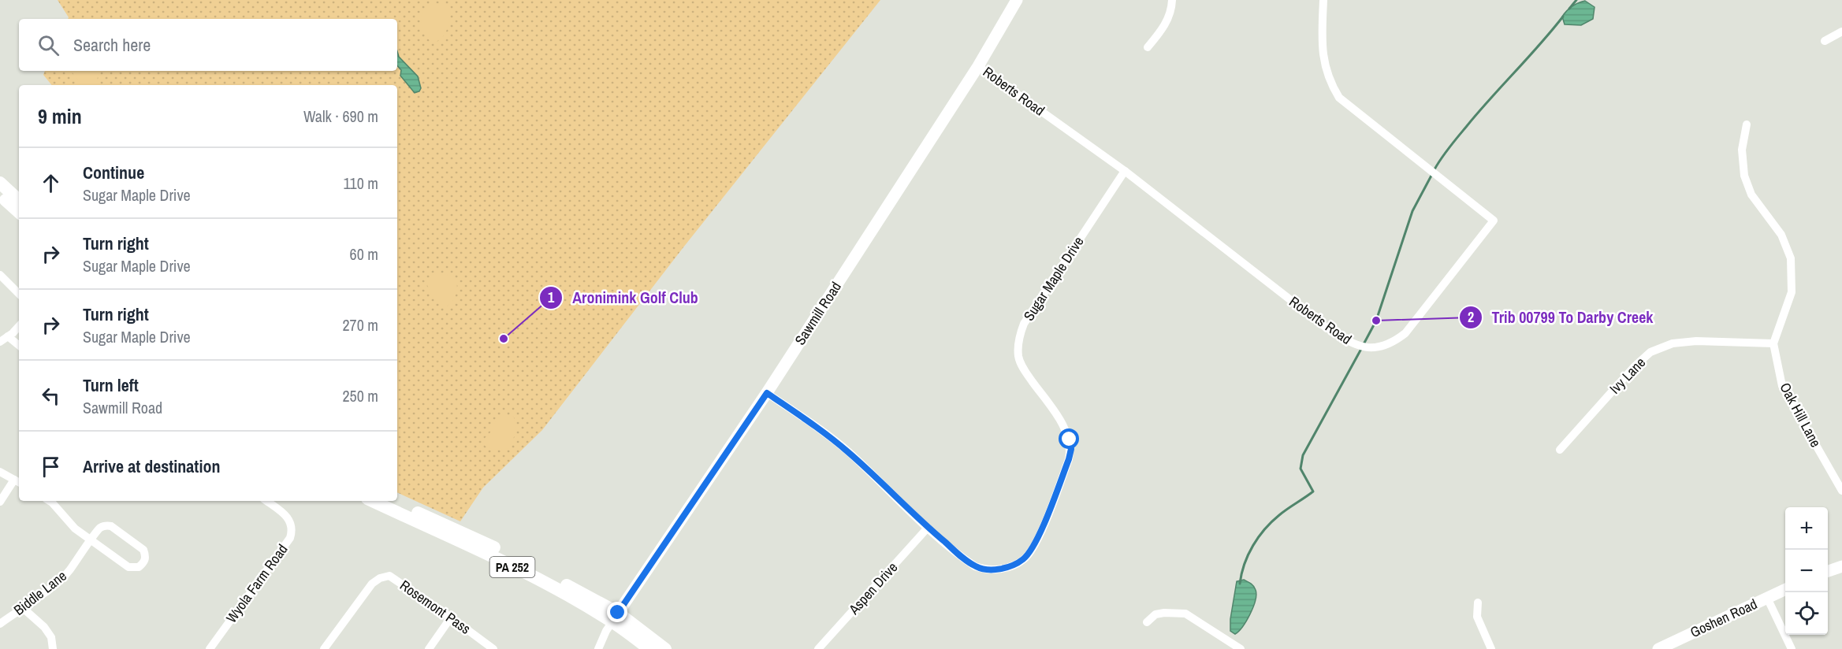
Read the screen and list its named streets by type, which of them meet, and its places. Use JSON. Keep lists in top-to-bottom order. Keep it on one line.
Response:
{"streets":{"main road":["PA 252"],"street":["Roberts Road","Sugar Maple Drive","Sawmill Road","Ivy Lane","Oak Hill Lane","Wyola Farm Road","Aspen Drive","Biddle Lane","Rosemont Pass","Goshen Road"]},"crossings":[["Roberts Road","Sugar Maple Drive"],["Roberts Road","Sawmill Road"],["Sugar Maple Drive","Sawmill Road"],["Sugar Maple Drive","Aspen Drive"],["Sawmill Road","PA 252"],["Ivy Lane","Oak Hill Lane"]],"places":["Trib 00799 To Darby Creek","Aronimink Golf Club"],"page":{"search":"Search here","heading":["9 min","Walk · 690 m"],"list":[["Continue","Sugar Maple Drive","110 m"],["Turn right","Sugar Maple Drive","60 m"],["Turn right","Sugar Maple Drive","270 m"],["Turn left","Sawmill Road","250 m"],"Arrive at destination"],"map_buttons":["+","−"]}}
